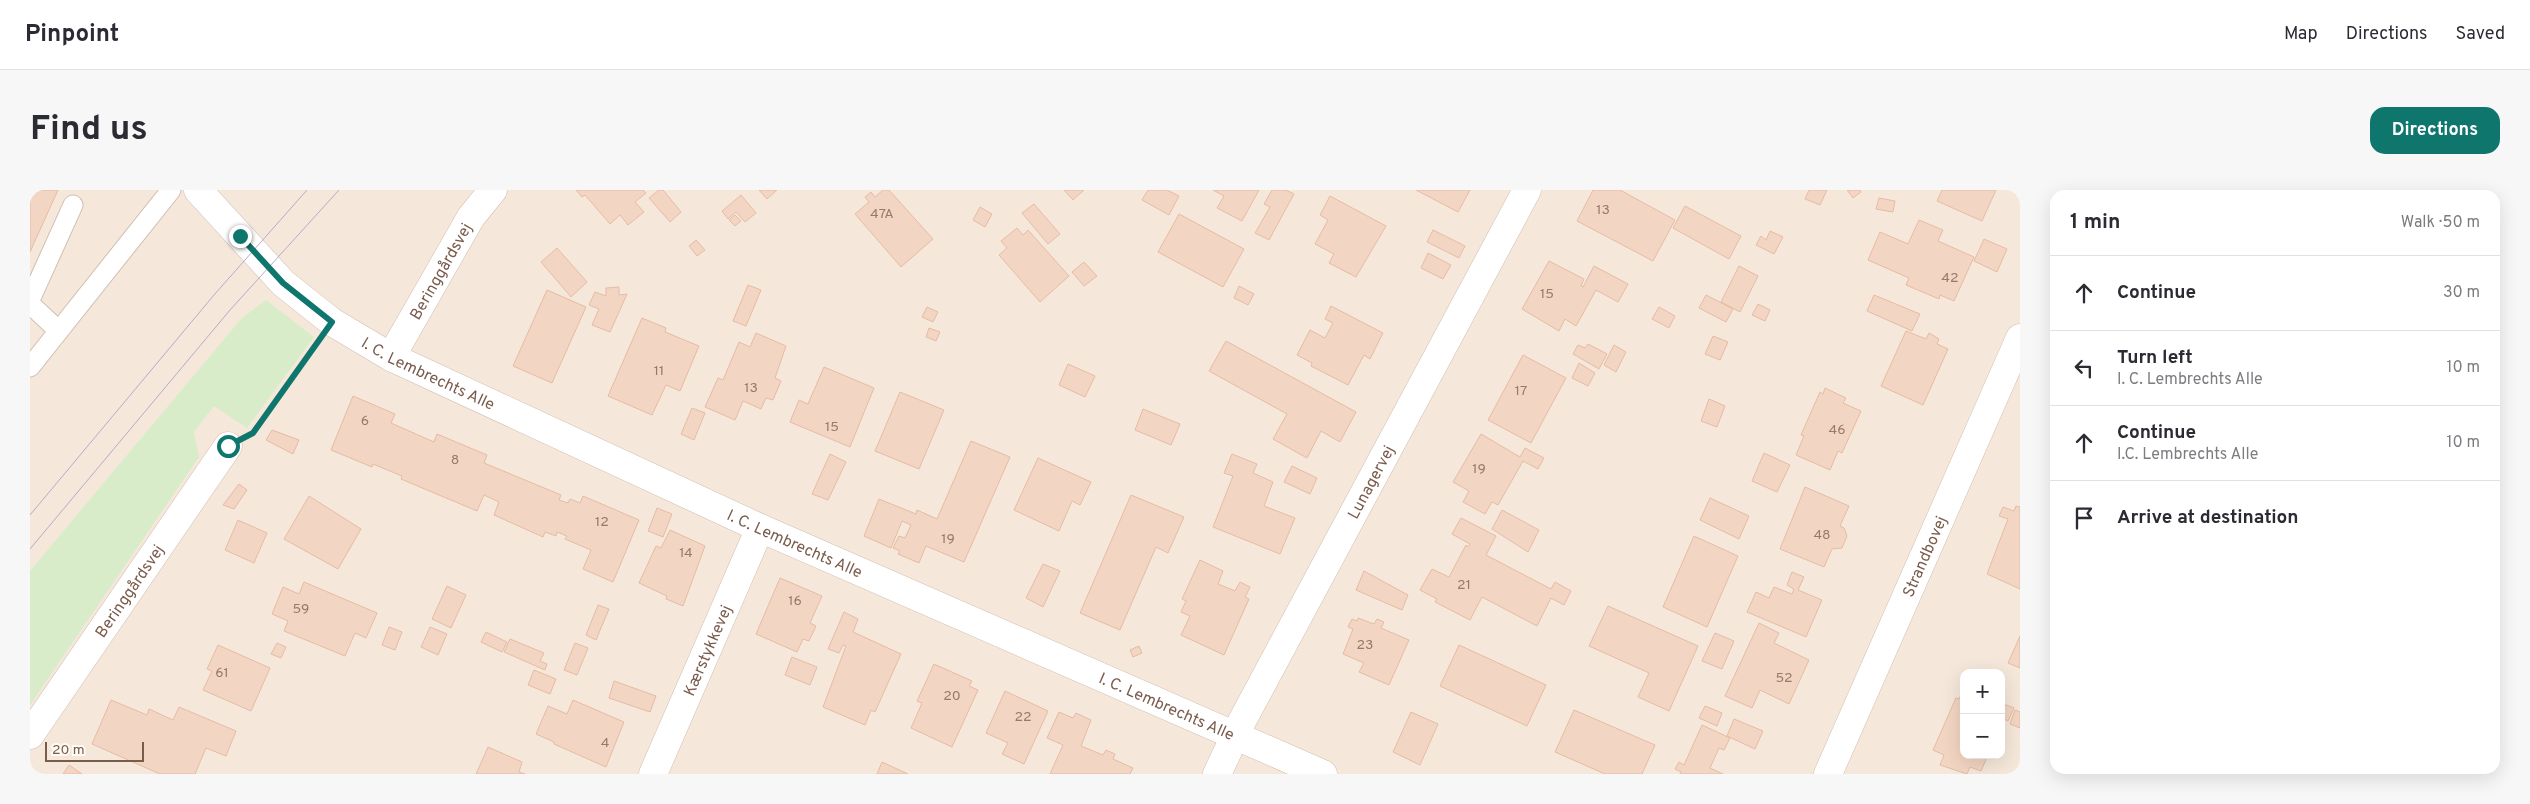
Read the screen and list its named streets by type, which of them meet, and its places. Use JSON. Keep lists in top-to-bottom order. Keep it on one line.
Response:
{"streets":{"street":["Beringgårdsvej","I. C. Lembrechts Alle","Lunagervej","Strandbovej","Kærstykkevej"]},"crossings":[["Beringgårdsvej","I. C. Lembrechts Alle"],["I. C. Lembrechts Alle","Lunagervej"],["I. C. Lembrechts Alle","Kærstykkevej"]],"house_numbers":["13","47A","42","15","11","13","17","6","15","46","8","19","12","48","19","14","21","16","59","23","61","52","20","22","4"],"scale_bar":"20 m","page":{"header":"Pinpoint","nav":["Map","Directions","Saved"],"buttons":"Directions","title":"Find us","heading":["1 min","Walk · 50 m"],"list":[["Continue","30 m"],["Turn left","I. C. Lembrechts Alle","10 m"],["Continue","I.C. Lembrechts Alle","10 m"],"Arrive at destination"],"map_buttons":["+","−"],"scale":"20 m"}}
